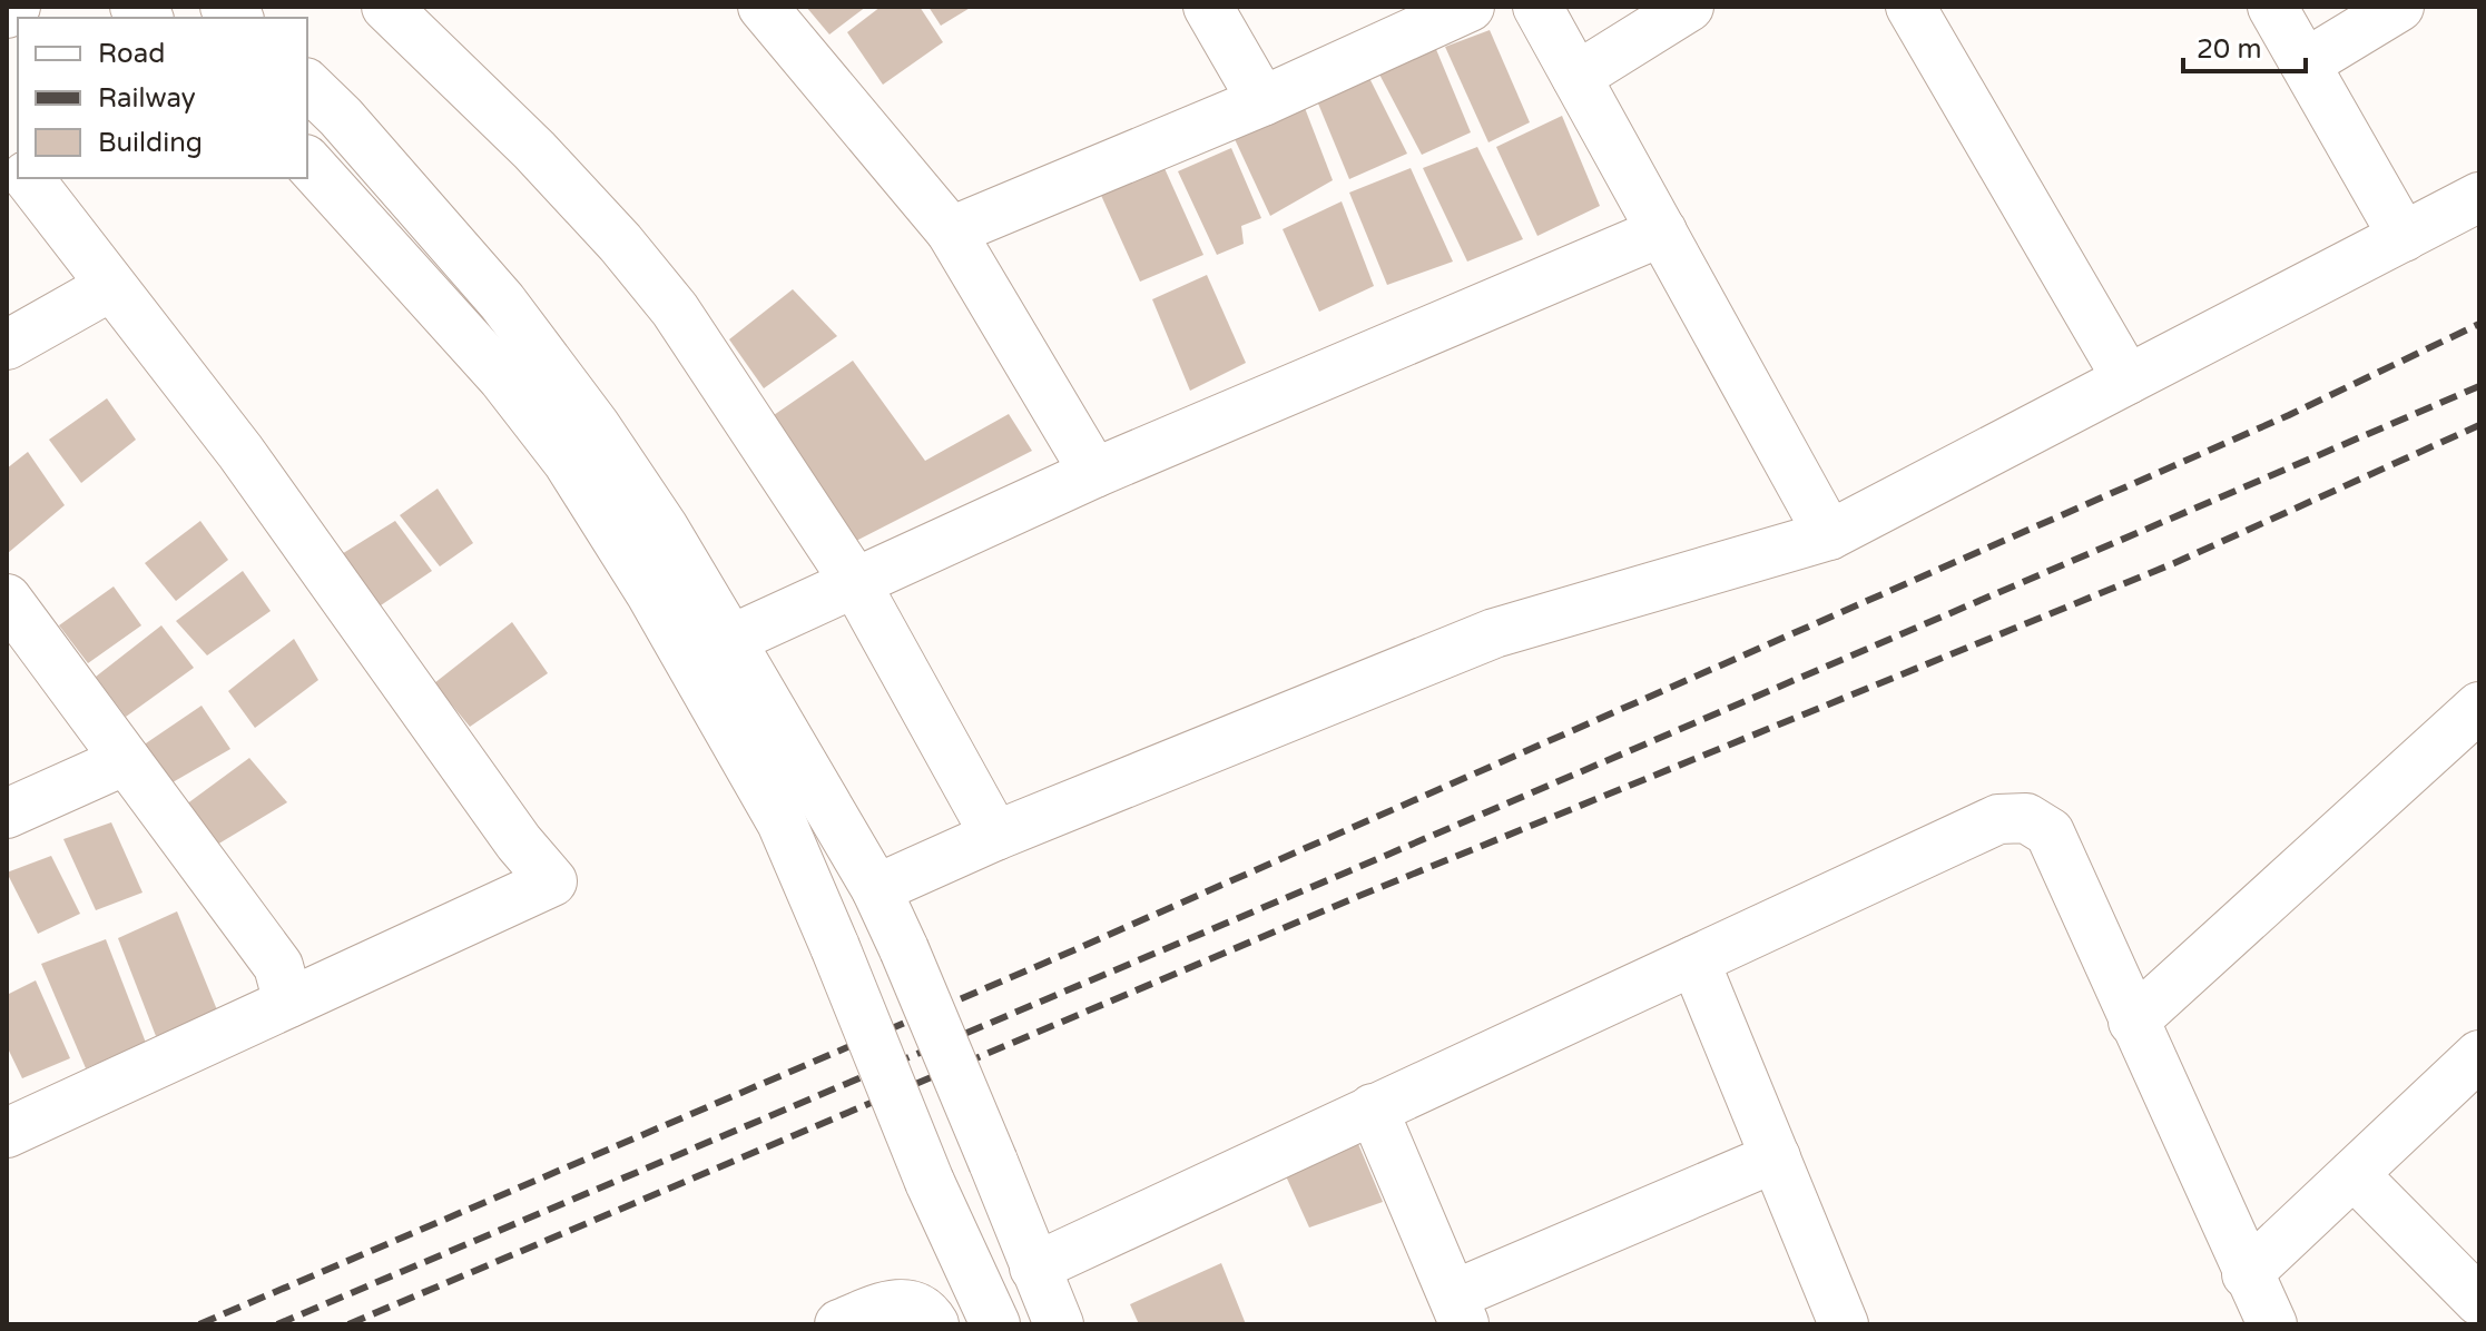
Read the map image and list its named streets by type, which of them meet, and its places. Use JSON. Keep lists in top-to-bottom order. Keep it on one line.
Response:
{"legend":["Road","Railway","Building"],"scale_bar":"20 m"}
